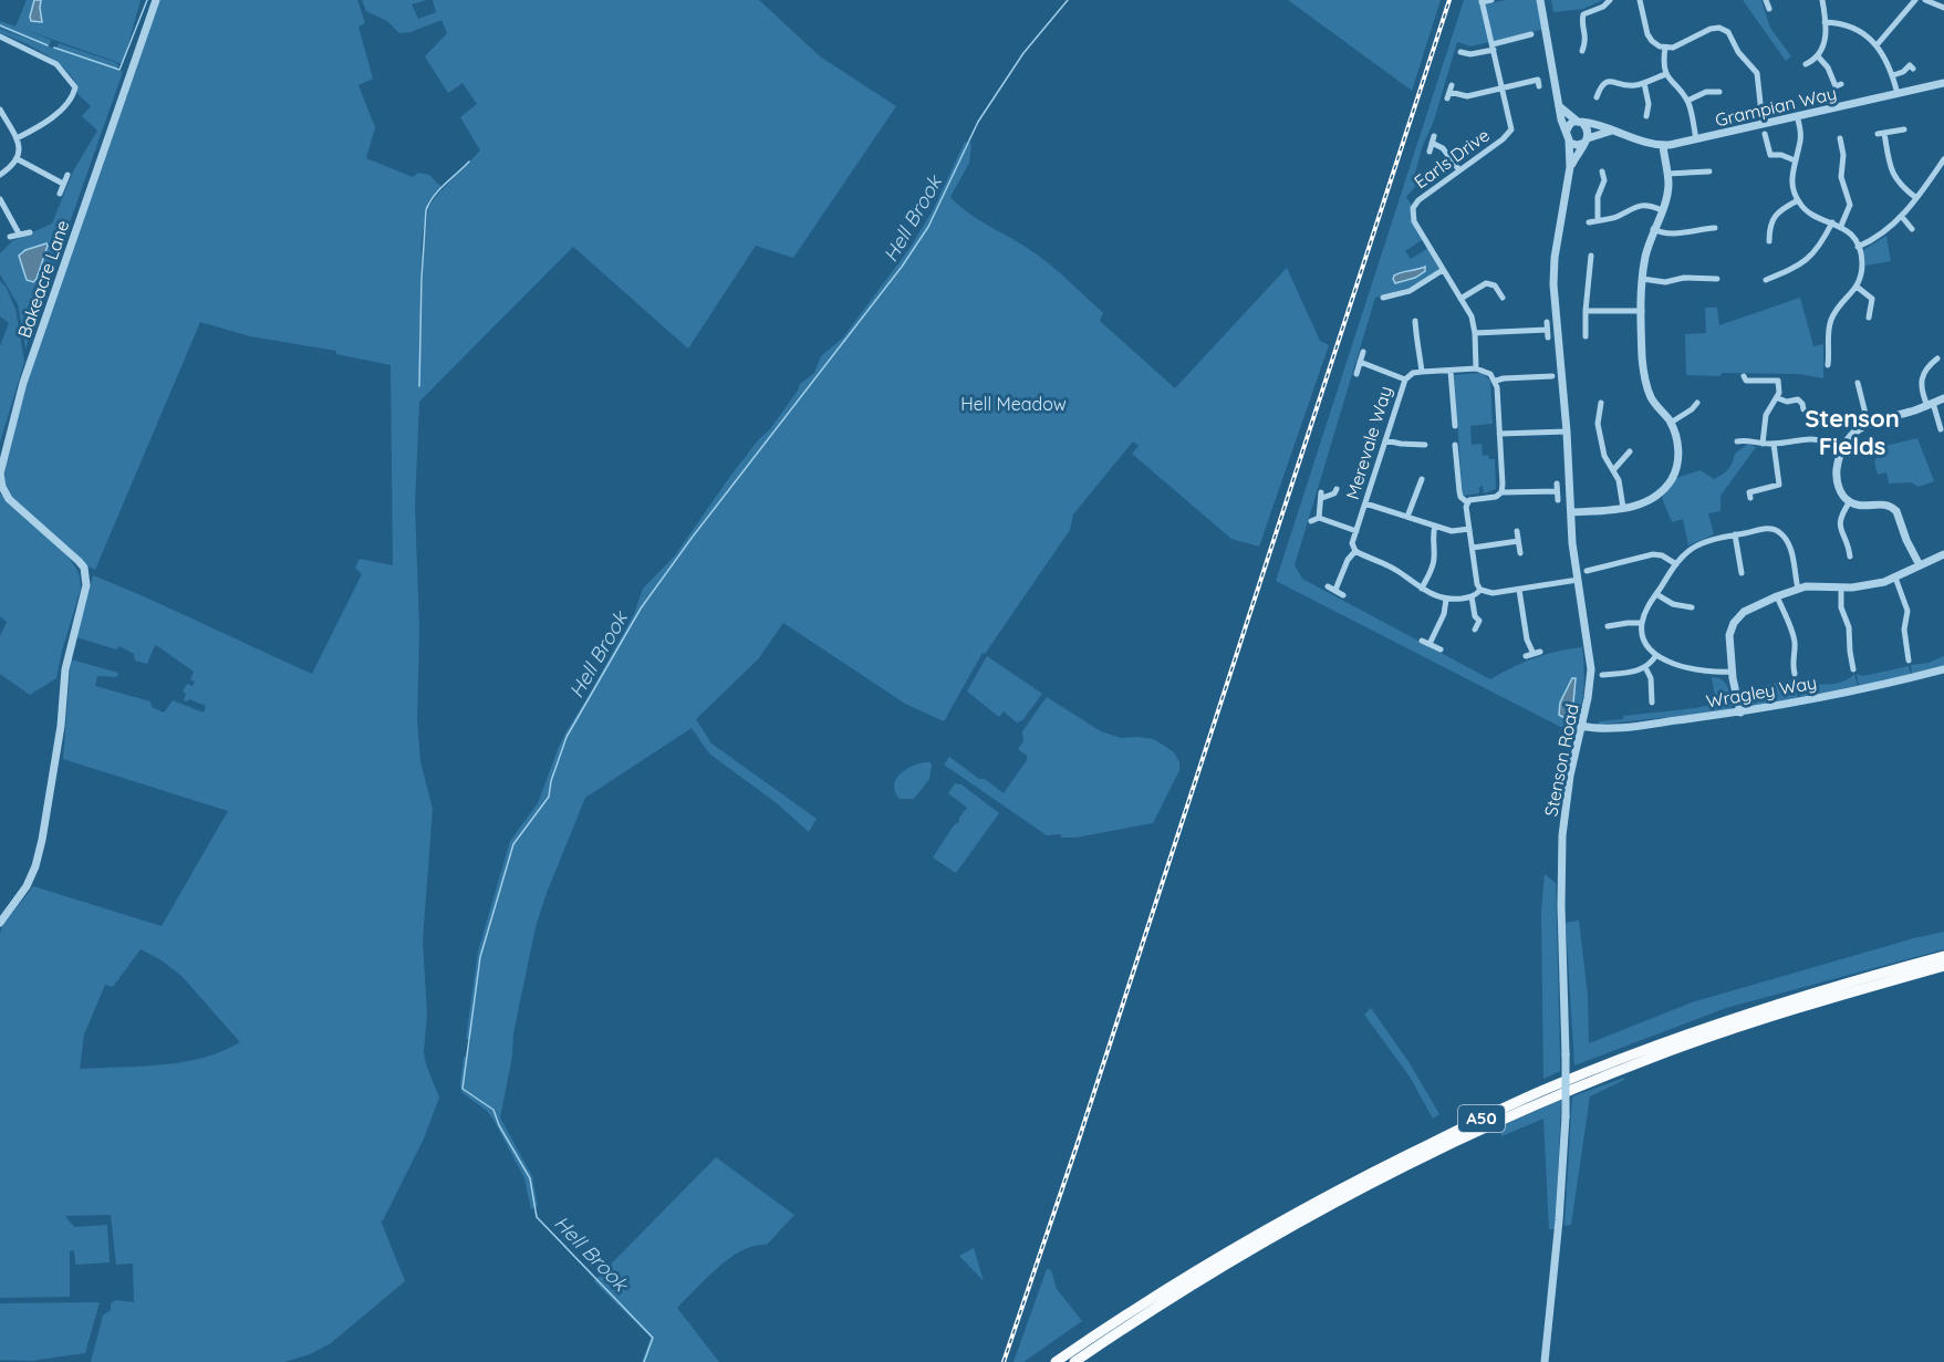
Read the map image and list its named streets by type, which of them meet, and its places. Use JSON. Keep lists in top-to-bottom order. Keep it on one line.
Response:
{"streets":{"highway":["A50"],"street":["Grampian Way","Earls Drive","Bakeacre Lane","Merevale Way","Wragley Way","Stenson Road"]},"crossings":[["Grampian Way","Stenson Road"],["Earls Drive","Merevale Way"],["Wragley Way","Stenson Road"]],"districts":["Stenson Fields"],"water":["Hell Brook"],"parks":["Hell Meadow"]}
